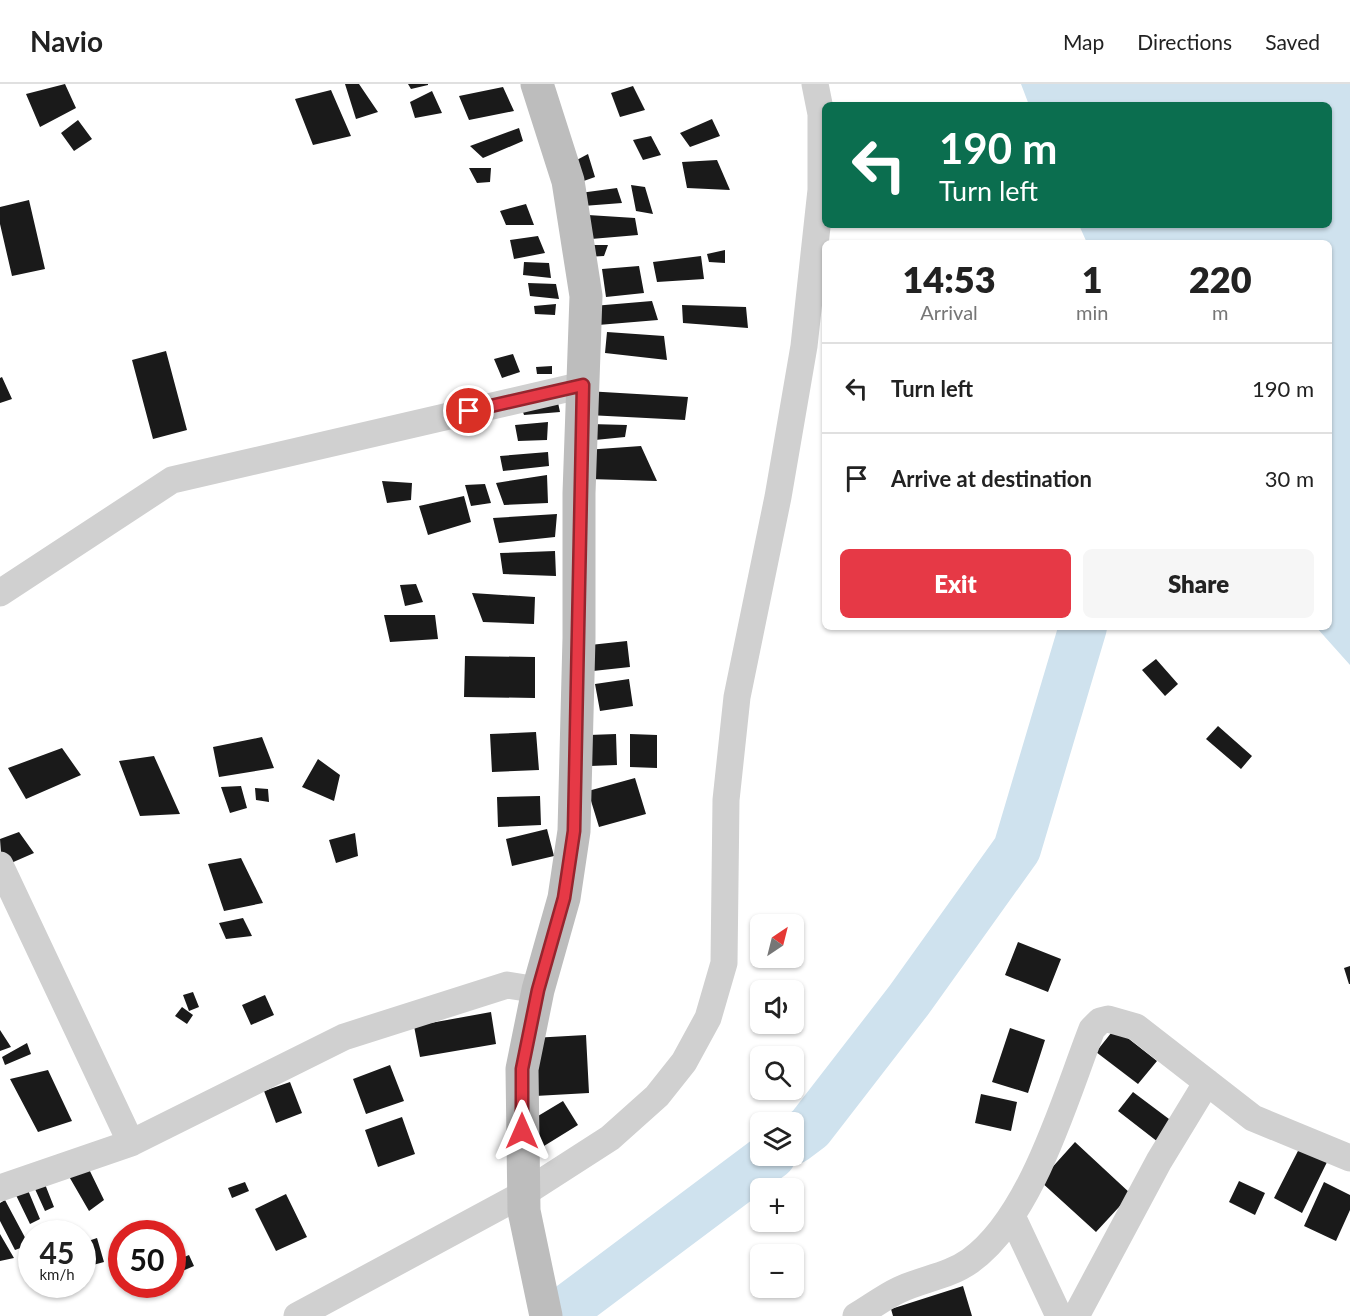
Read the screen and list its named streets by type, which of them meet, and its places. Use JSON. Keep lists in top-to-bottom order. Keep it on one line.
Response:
{"north":"top right","page":{"header":"Navio","nav":["Map","Directions","Saved"],"turn":["190 m","Turn left"],"eta":["14:53","Arrival","1","min","220","m"],"list":[{"name":"Turn left","value":"190 m"},{"name":"Arrive at destination","value":"30 m"}],"buttons":["Exit","Share"],"map_buttons":["+","−"],"speed":"45 km/h","limit":"50"}}
